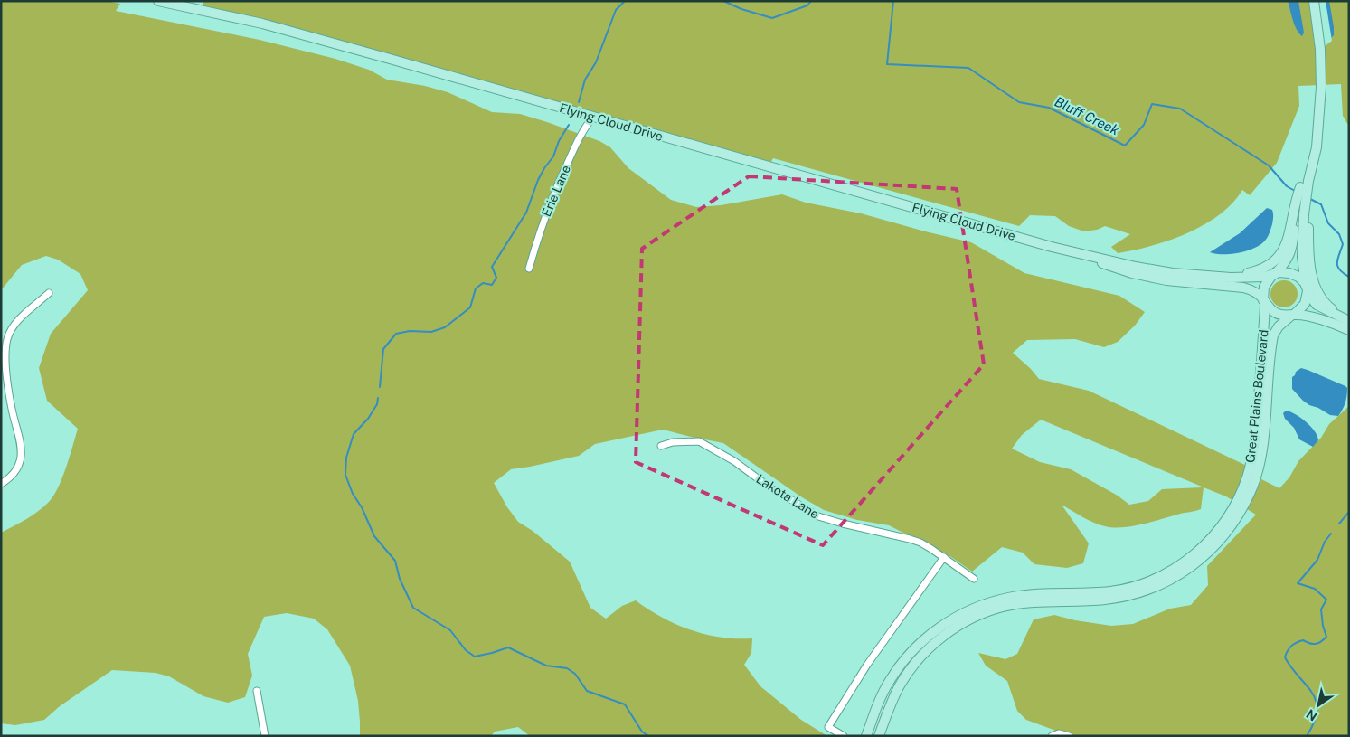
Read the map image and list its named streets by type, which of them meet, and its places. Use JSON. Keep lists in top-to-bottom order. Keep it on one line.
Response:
{"streets":{"main road":["Flying Cloud Drive","Great Plains Boulevard"],"street":["Erie Lane","Lakota Lane"]},"crossings":[["Flying Cloud Drive","Erie Lane"],["Flying Cloud Drive","Great Plains Boulevard"]],"water":["Bluff Creek"],"north":"bottom left"}
